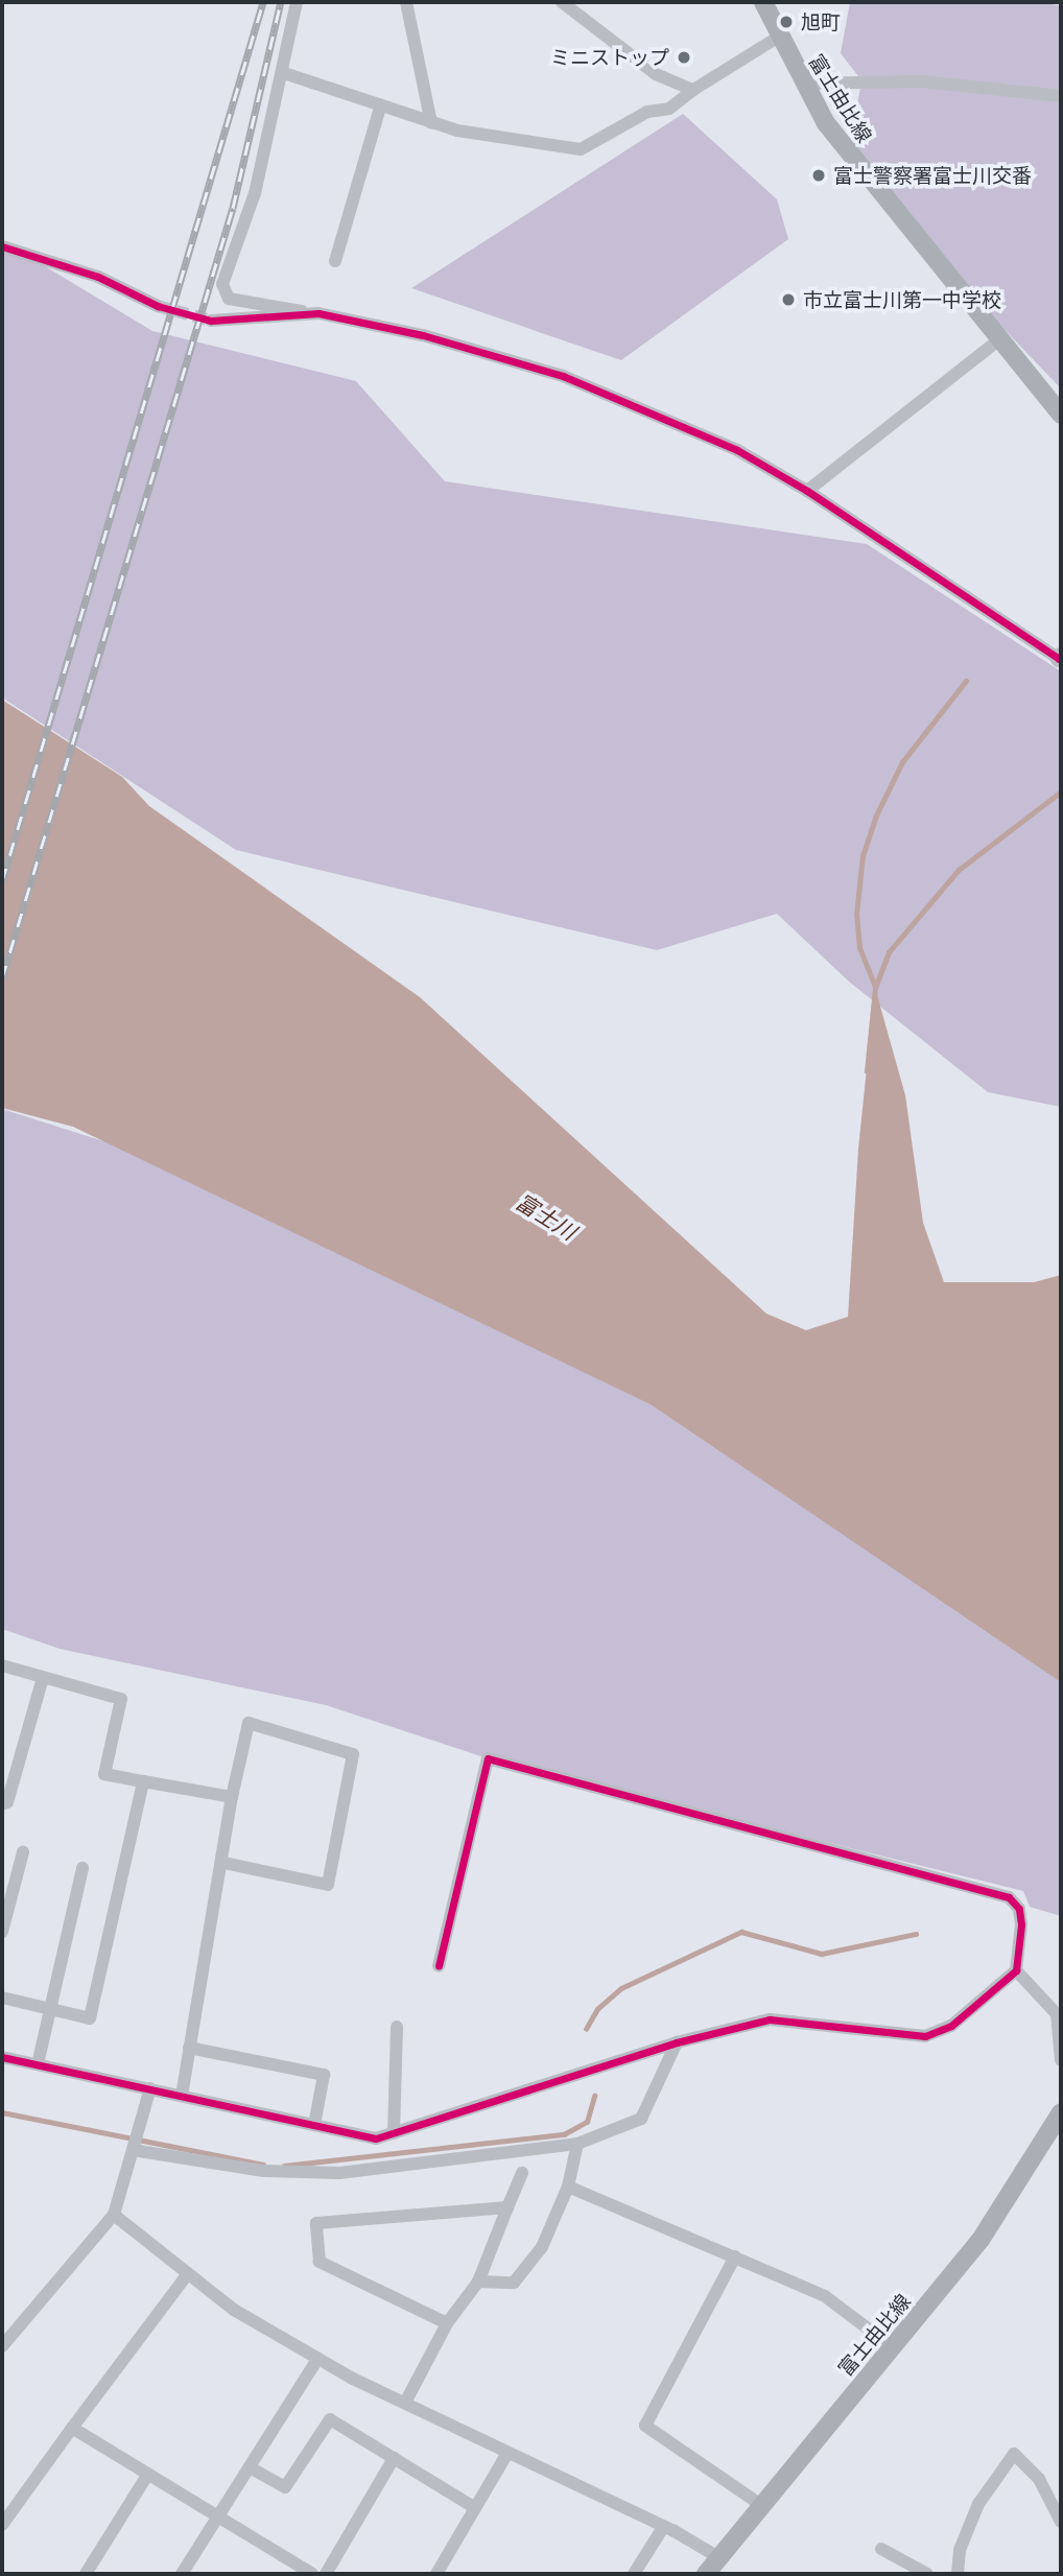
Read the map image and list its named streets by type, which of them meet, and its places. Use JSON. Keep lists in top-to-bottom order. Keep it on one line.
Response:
{"streets":{"main road":["富士由比線"]},"water":["富士川"],"places":["旭町","ミニストップ","富士警察署富士川交番","市立富士川第一中学校"]}
